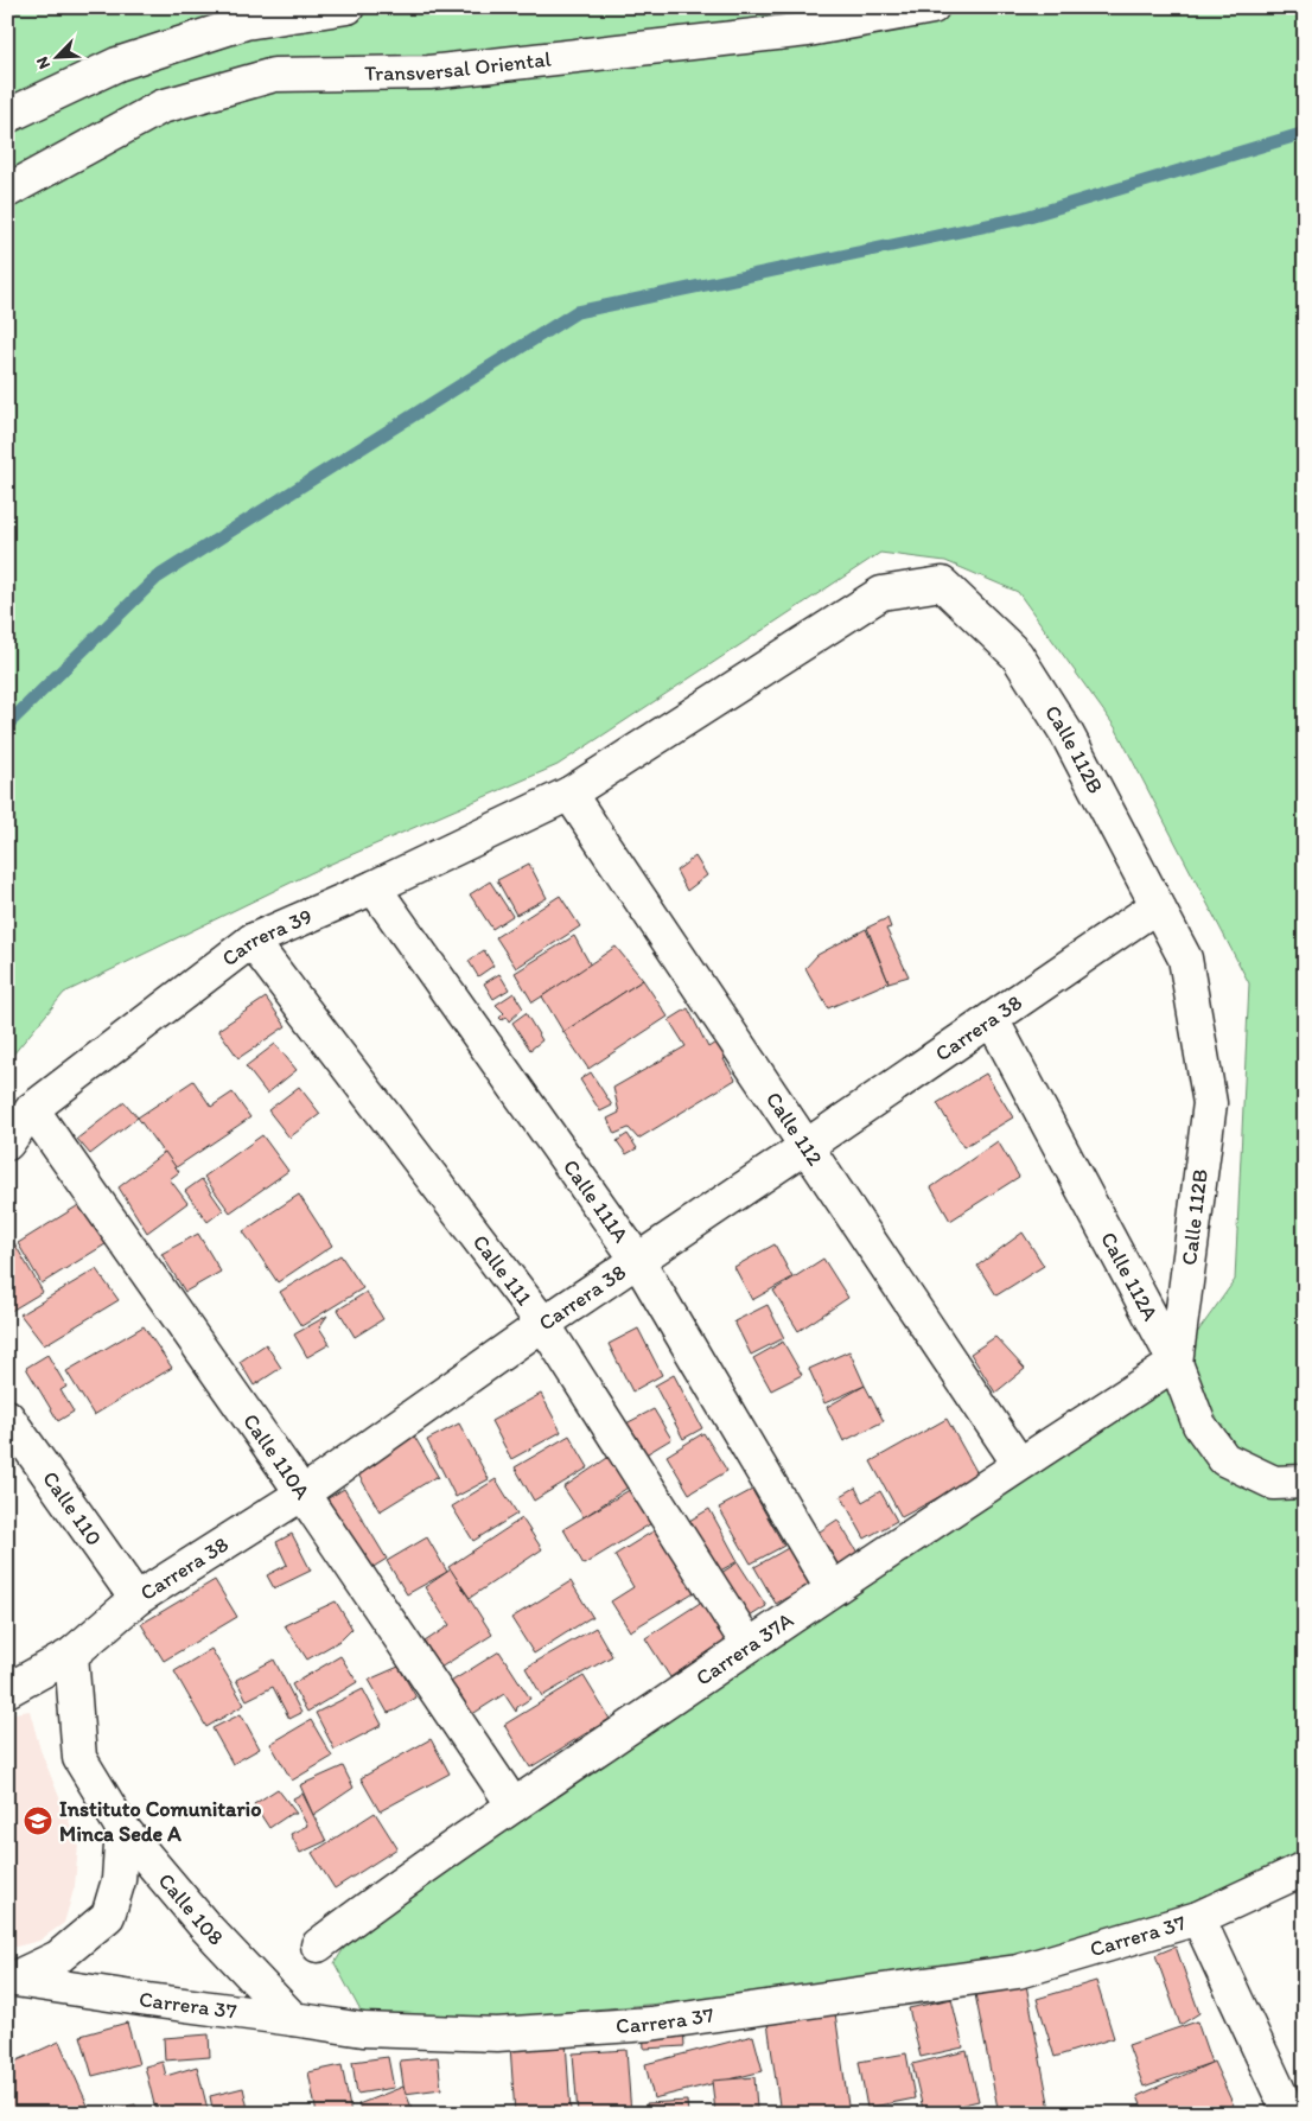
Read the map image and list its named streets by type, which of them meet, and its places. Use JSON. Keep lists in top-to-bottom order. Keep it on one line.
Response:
{"streets":{"street":["Transversal Oriental","Calle 112B","Carrera 39","Carrera 38","Calle 112","Calle 111A","Calle 111","Calle 112A","Calle 110A","Calle 110","Carrera 37A","Calle 108","Carrera 37"]},"crossings":[["Calle 112B","Carrera 39"],["Calle 112B","Carrera 38"],["Calle 112B","Calle 112"],["Calle 112B","Calle 112A"],["Calle 112B","Carrera 37A"],["Carrera 39","Calle 112"],["Carrera 39","Calle 111A"],["Carrera 39","Calle 111"],["Carrera 39","Calle 110A"],["Carrera 38","Calle 112"],["Carrera 38","Calle 111A"],["Carrera 38","Calle 111"],["Carrera 38","Calle 112A"],["Carrera 38","Calle 110A"],["Carrera 38","Calle 110"],["Carrera 38","Calle 108"],["Calle 112","Carrera 37A"],["Calle 111A","Carrera 37A"],["Calle 111","Carrera 37A"],["Calle 112A","Carrera 37A"],["Calle 110A","Carrera 37A"],["Calle 108","Carrera 37"]],"places":{"school or university":["Instituto Comunitario Minca Sede A"]},"north":"bottom left"}
